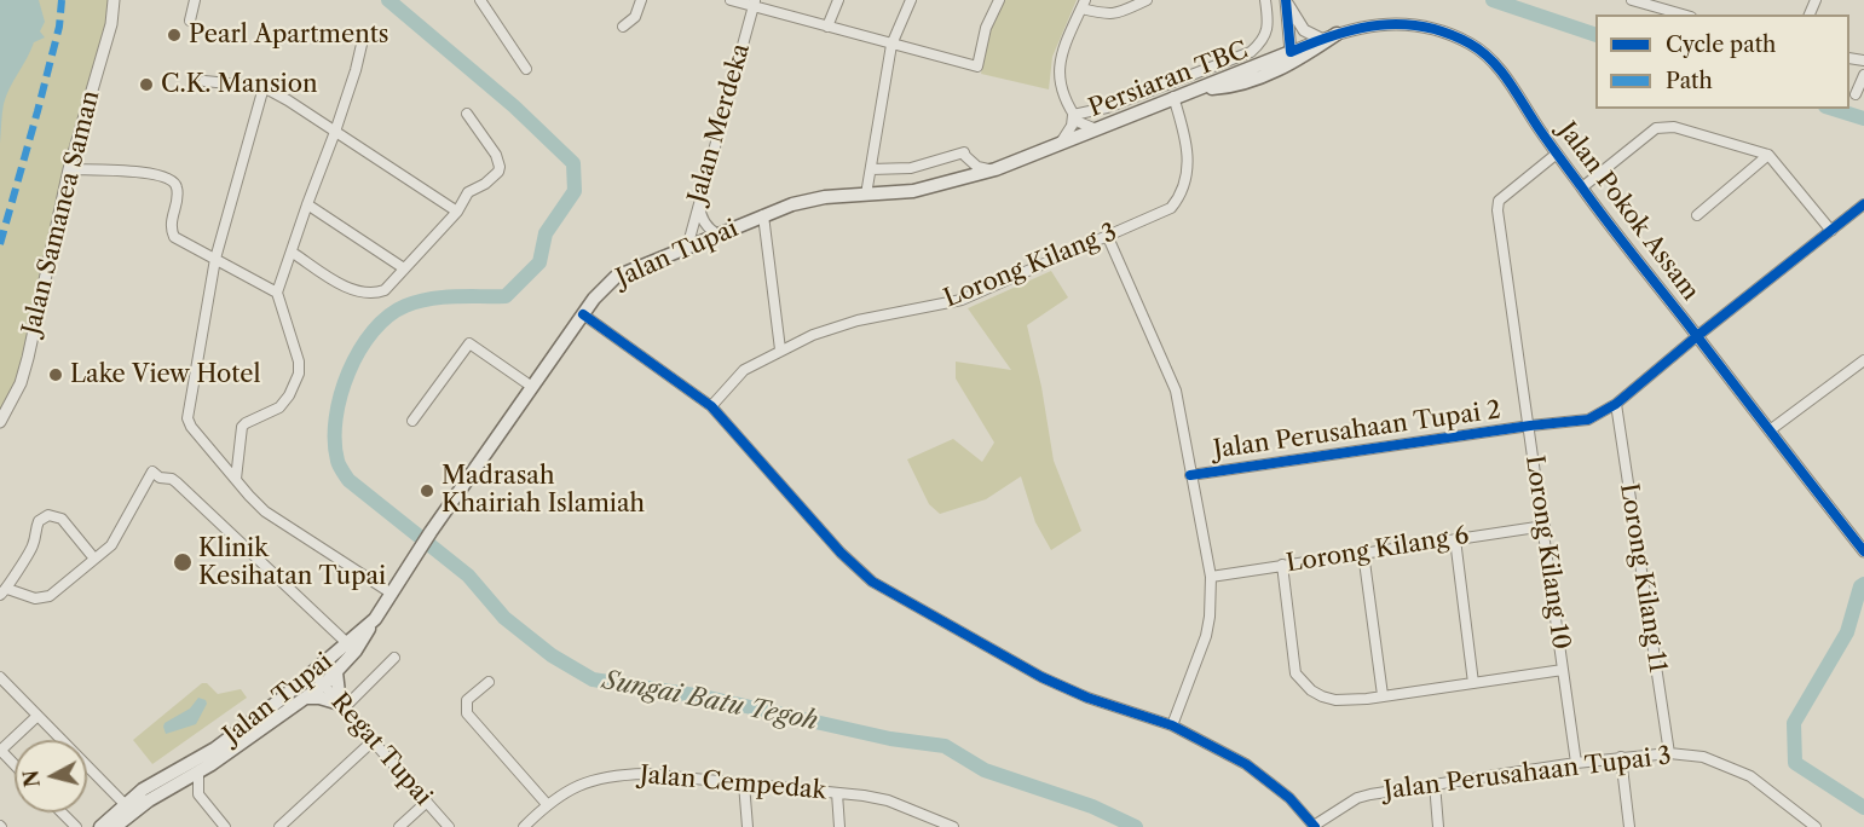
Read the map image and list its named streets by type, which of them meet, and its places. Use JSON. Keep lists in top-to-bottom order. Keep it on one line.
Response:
{"streets":{"main road":["Jalan Tupai"],"street":["Persiaran TBC","Jalan Merdeka","Jalan Pokok Assam","Jalan Samanea Saman","Lorong Kilang 3","Jalan Perusahaan Tupai 2","Lorong Kilang 6","Lorong Kilang 10","Lorong Kilang 11","Regat Tupai","Jalan Perusahaan Tupai 3","Jalan Cempedak"]},"crossings":[["Jalan Merdeka","Jalan Tupai"],["Jalan Pokok Assam","Jalan Tupai"],["Jalan Pokok Assam","Jalan Perusahaan Tupai 2"],["Jalan Pokok Assam","Lorong Kilang 10"],["Jalan Tupai","Lorong Kilang 3"],["Jalan Tupai","Regat Tupai"],["Jalan Perusahaan Tupai 2","Lorong Kilang 10"],["Jalan Perusahaan Tupai 2","Lorong Kilang 11"],["Lorong Kilang 6","Lorong Kilang 10"],["Lorong Kilang 10","Jalan Perusahaan Tupai 3"],["Lorong Kilang 11","Jalan Perusahaan Tupai 3"]],"water":["Sungai Batu Tegoh"],"places":["Pearl Apartments","C.K. Mansion","Lake View Hotel","Madrasah Khairiah Islamiah","Klinik Kesihatan Tupai"],"legend":["Cycle path","Path"],"north":"left"}
